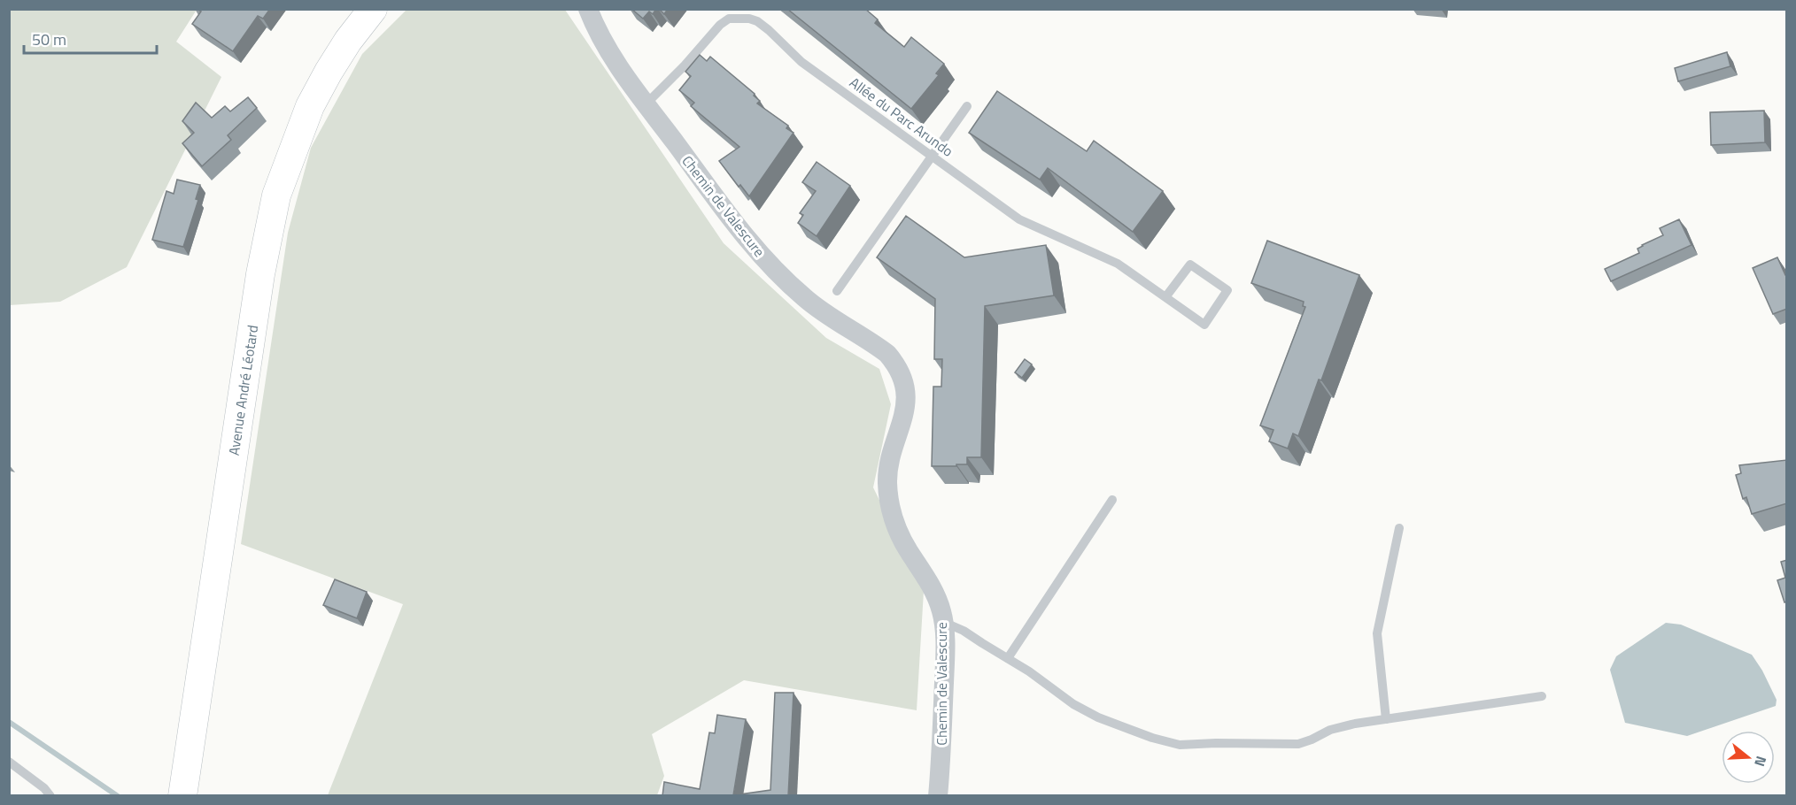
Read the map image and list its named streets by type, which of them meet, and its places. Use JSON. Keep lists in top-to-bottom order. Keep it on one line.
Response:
{"streets":{"main road":["Avenue André Léotard"],"street":["Chemin de Valescure"],"lane":["Allée du Parc Arundo"]},"crossings":[["Allée du Parc Arundo","Chemin de Valescure"]],"scale_bar":"50 m","north":"right"}
